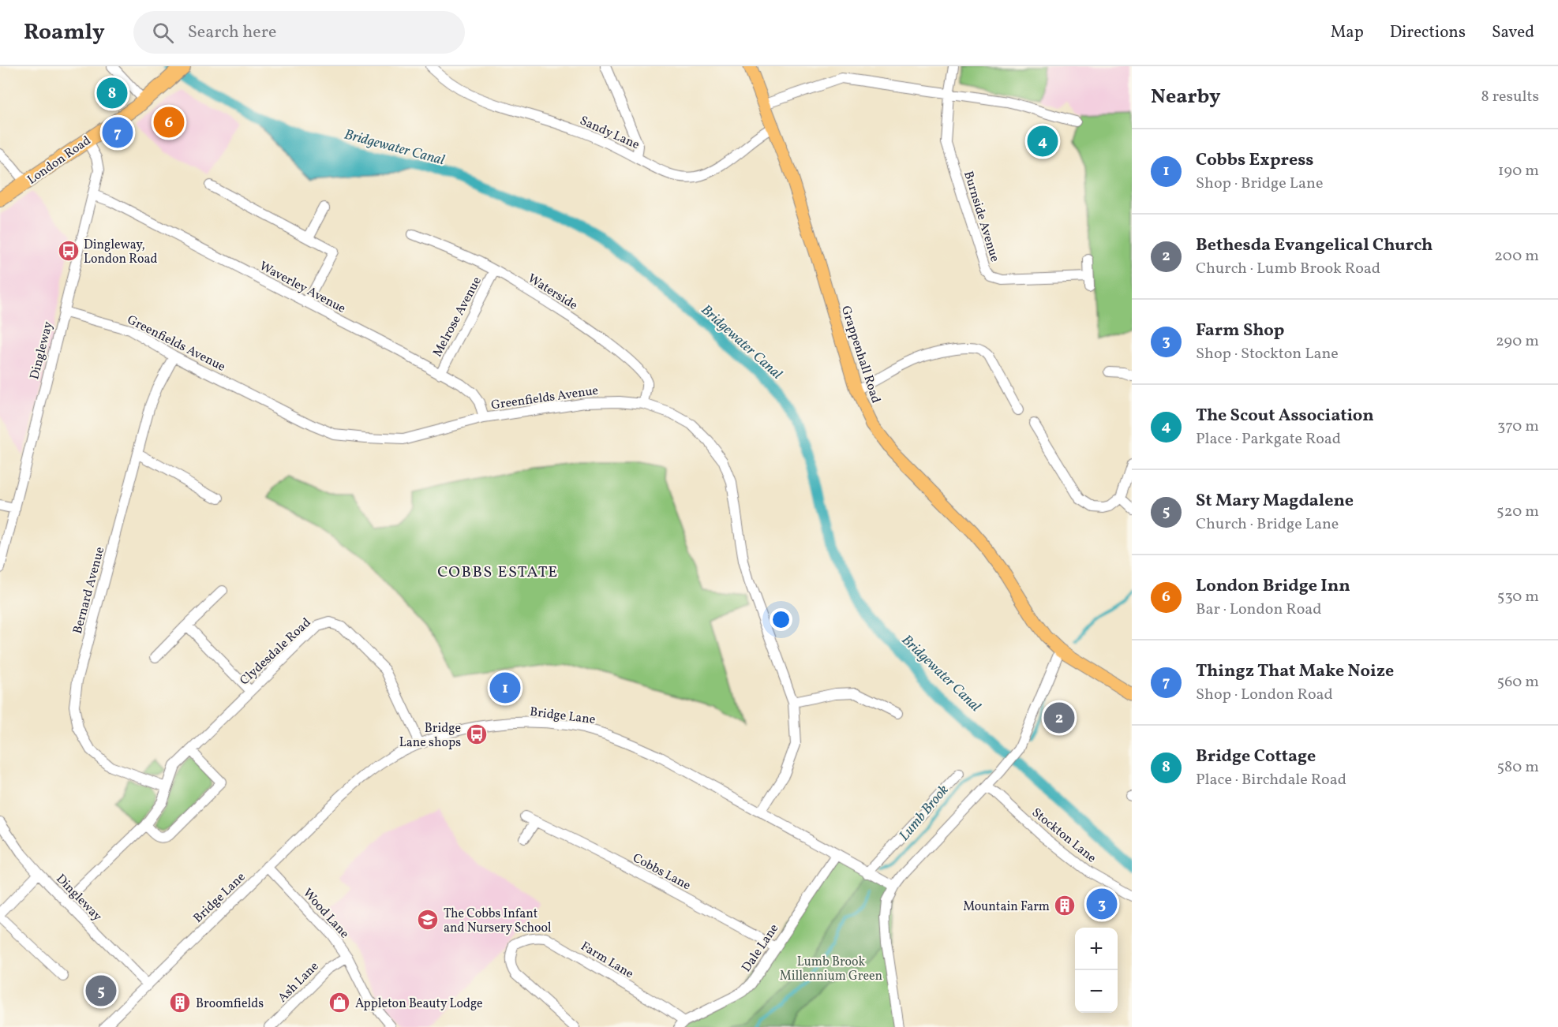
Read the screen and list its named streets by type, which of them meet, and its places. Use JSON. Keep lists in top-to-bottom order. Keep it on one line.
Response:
{"streets":{"highway":["London Road"],"main road":["Grappenhall Road"],"street":["Sandy Lane","Burnside Avenue","Waverley Avenue","Waterside","Melrose Avenue","Greenfields Avenue","Dingleway","Bernard Avenue","Clydesdale Road","Bridge Lane","Stockton Lane","Cobbs Lane","Wood Lane","Dale Lane","Farm Lane","Ash Lane"]},"crossings":[["Sandy Lane","Grappenhall Road"],["London Road","Dingleway"],["Waverley Avenue","Melrose Avenue"],["Waverley Avenue","Greenfields Avenue"],["Waverley Avenue","Dingleway"],["Waterside","Melrose Avenue"],["Waterside","Greenfields Avenue"],["Greenfields Avenue","Dingleway"],["Greenfields Avenue","Bernard Avenue"],["Greenfields Avenue","Bridge Lane"],["Dingleway","Clydesdale Road"],["Dingleway","Bridge Lane"],["Bernard Avenue","Clydesdale Road"],["Clydesdale Road","Bridge Lane"],["Bridge Lane","Wood Lane"],["Bridge Lane","Dale Lane"],["Cobbs Lane","Dale Lane"],["Wood Lane","Ash Lane"],["Dale Lane","Farm Lane"]],"districts":["COBBS ESTATE"],"water":["Bridgewater Canal","Lumb Brook"],"parks":["Lumb Brook Millennium Green"],"places":{"bus stop":["Dingleway, London Road","Bridge Lane shops"],"building":["Mountain Farm","Broomfields"],"school or university":["The Cobbs Infant and Nursery School"],"shop":["Appleton Beauty Lodge"]},"page":{"header":"Roamly","search":"Search here","nav":["Map","Directions","Saved"],"heading":["Nearby","8 results"],"pins":["8","6","7","4","1","2","3","5"],"list":[{"mark":"1","name":"Cobbs Express","note":"Shop · Bridge Lane","value":"190 m"},{"mark":"2","name":"Bethesda Evangelical Church","note":"Church · Lumb Brook Road","value":"200 m"},{"mark":"3","name":"Farm Shop","note":"Shop · Stockton Lane","value":"290 m"},{"mark":"4","name":"The Scout Association","note":"Place · Parkgate Road","value":"370 m"},{"mark":"5","name":"St Mary Magdalene","note":"Church · Bridge Lane","value":"520 m"},{"mark":"6","name":"London Bridge Inn","note":"Bar · London Road","value":"530 m"},{"mark":"7","name":"Thingz That Make Noize","note":"Shop · London Road","value":"560 m"},{"mark":"8","name":"Bridge Cottage","note":"Place · Birchdale Road","value":"580 m"}],"map_buttons":["+","−"]}}
